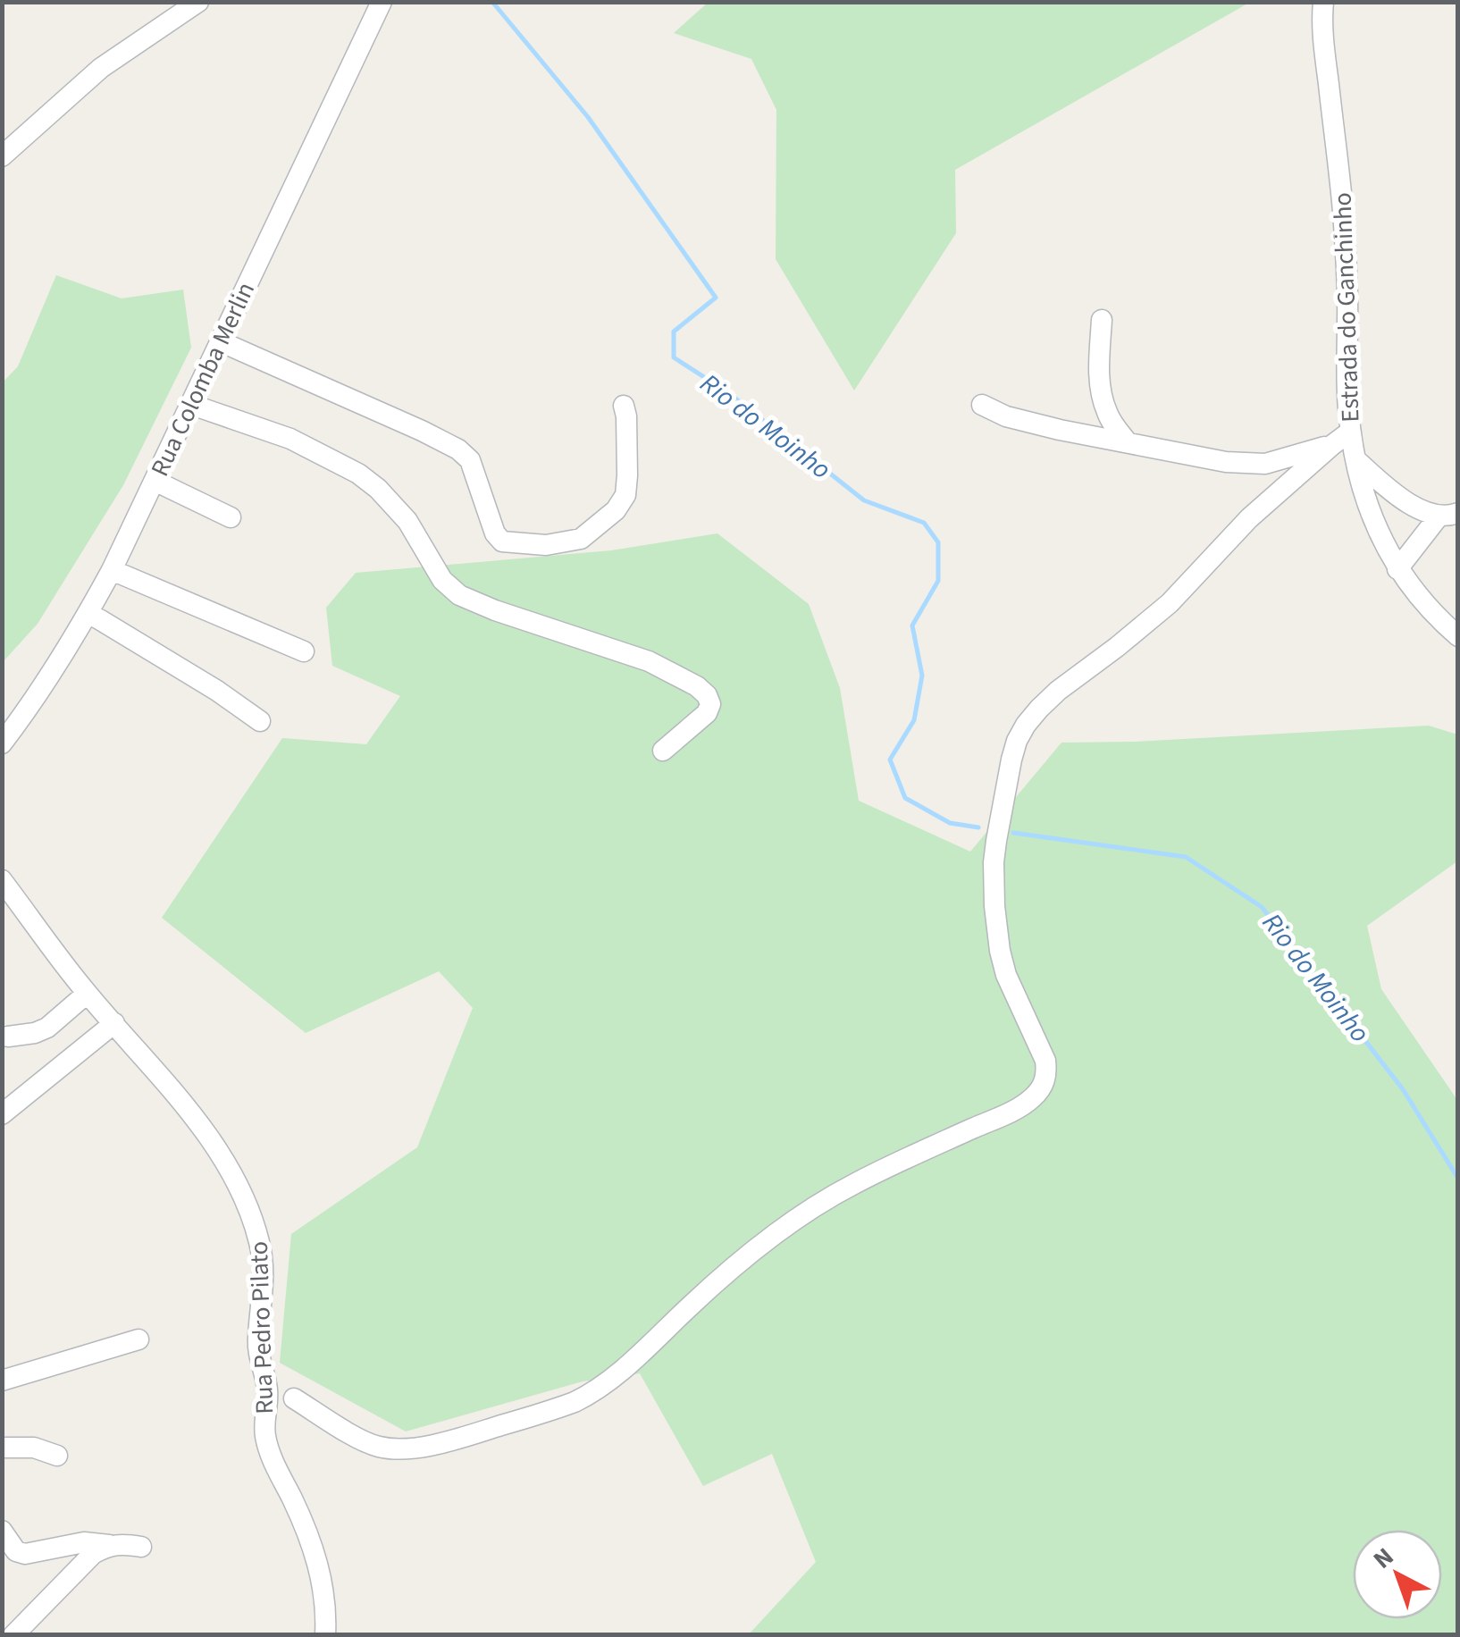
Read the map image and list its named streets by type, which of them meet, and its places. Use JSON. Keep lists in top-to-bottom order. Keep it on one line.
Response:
{"streets":{"street":["Estrada do Ganchinho","Rua Colomba Merlin","Rua Pedro Pilato"]},"water":["Rio do Moinho"],"north":"top left"}
